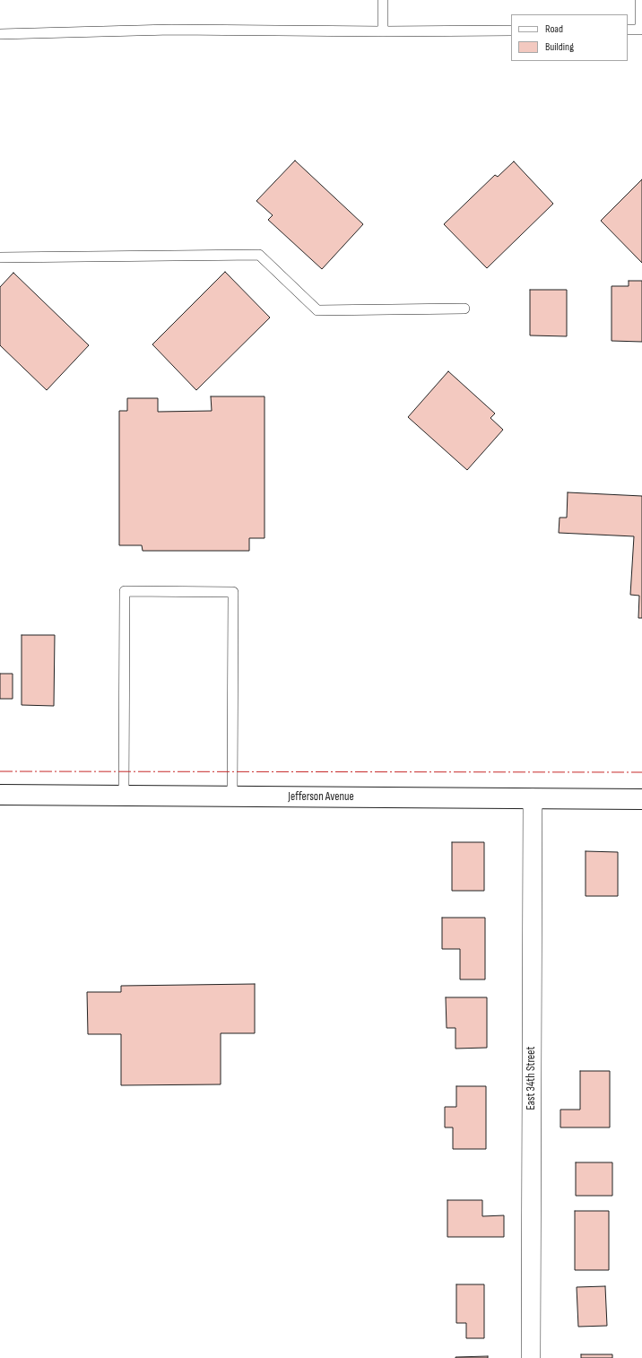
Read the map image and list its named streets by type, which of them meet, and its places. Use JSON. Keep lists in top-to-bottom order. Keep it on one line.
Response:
{"streets":{"main road":["Jefferson Avenue"],"street":["East 34th Street"]},"crossings":[["Jefferson Avenue","East 34th Street"]],"legend":["Road","Building"]}
